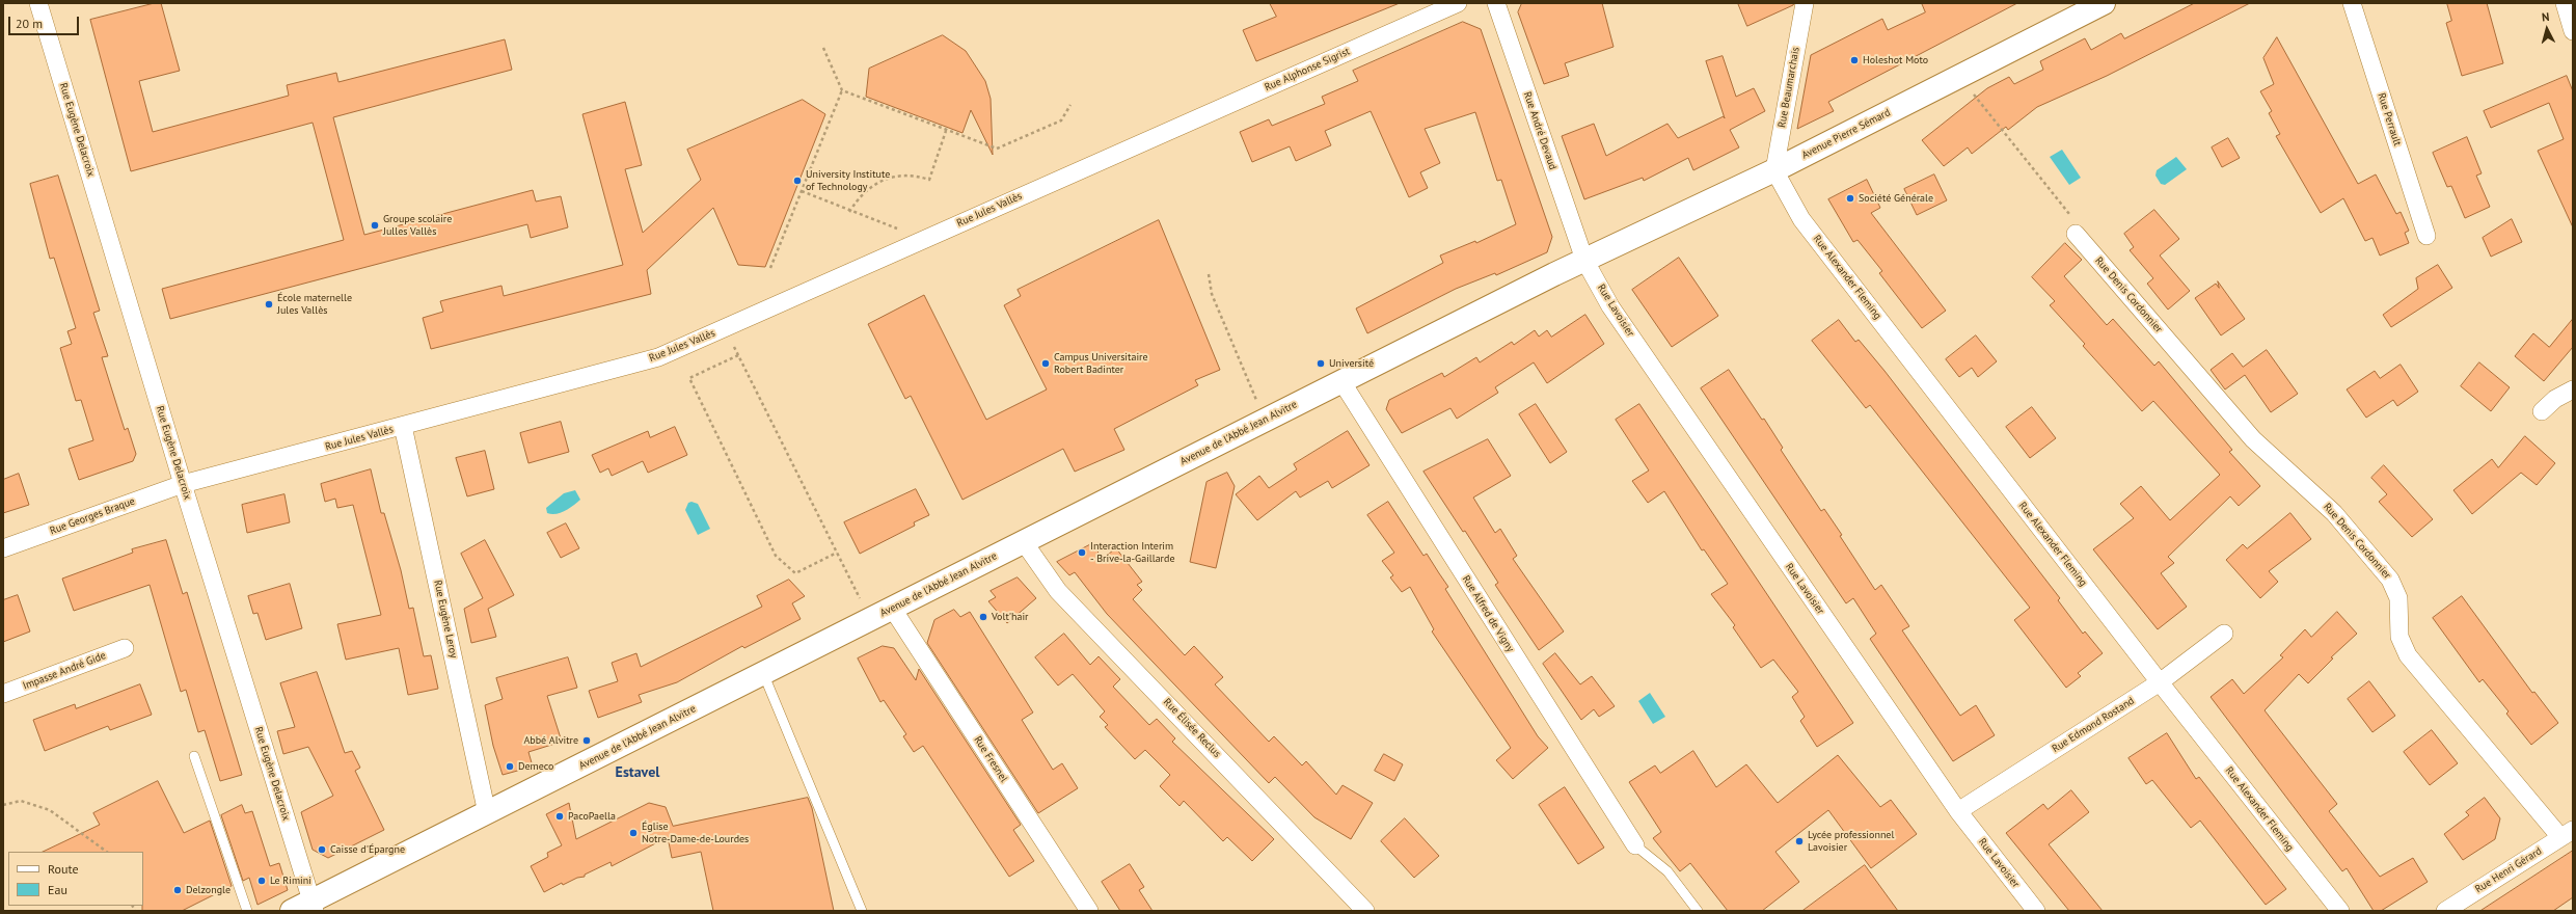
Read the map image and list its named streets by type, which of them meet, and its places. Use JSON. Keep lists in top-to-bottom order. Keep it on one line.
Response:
{"streets":{"main road":["Avenue Pierre Sémard","Avenue de l'Abbé Jean Alvitre"],"street":["Rue Alphonse Sigrist","Rue Beaumarchais","Rue Perrault","Rue Eugène Delacroix","Rue André Devaud","Rue Jules Vallès","Rue Alexander Fleming","Rue Denis Cordonnier","Rue Lavoisier","Rue Georges Braque","Rue Alfred de Vigny","Rue Eugène Leroy","Impasse André Gide","Rue Edmond Rostand","Rue Élisée Reclus","Rue Fresnel","Rue Henri Gérard"]},"crossings":[["Rue Alphonse Sigrist","Rue Jules Vallès"],["Rue Beaumarchais","Avenue Pierre Sémard"],["Rue Beaumarchais","Rue Alexander Fleming"],["Rue Eugène Delacroix","Rue Jules Vallès"],["Rue Eugène Delacroix","Avenue de l'Abbé Jean Alvitre"],["Rue Eugène Delacroix","Rue Georges Braque"],["Rue André Devaud","Avenue Pierre Sémard"],["Rue André Devaud","Rue Lavoisier"],["Rue André Devaud","Avenue de l'Abbé Jean Alvitre"],["Avenue Pierre Sémard","Rue Alexander Fleming"],["Avenue Pierre Sémard","Rue Lavoisier"],["Avenue Pierre Sémard","Avenue de l'Abbé Jean Alvitre"],["Rue Jules Vallès","Rue Georges Braque"],["Rue Jules Vallès","Rue Eugène Leroy"],["Rue Alexander Fleming","Rue Edmond Rostand"],["Rue Denis Cordonnier","Rue Henri Gérard"],["Rue Lavoisier","Avenue de l'Abbé Jean Alvitre"],["Rue Lavoisier","Rue Edmond Rostand"],["Avenue de l'Abbé Jean Alvitre","Rue Alfred de Vigny"],["Avenue de l'Abbé Jean Alvitre","Rue Eugène Leroy"],["Avenue de l'Abbé Jean Alvitre","Rue Élisée Reclus"],["Avenue de l'Abbé Jean Alvitre","Rue Fresnel"]],"districts":["Estavel"],"places":["Holeshot Moto","University Institute of Technology","Société Générale","Groupe scolaire Julles Vallès","École maternelle Jules Vallès","Campus Universitaire Robert Badinter","Université","Interaction Interim - Brive-la-Gaillarde","Volt'hair","Abbé Alvitre","Demeco","PacoPaella","Église Notre-Dame-de-Lourdes","Lycée professionnel Lavoisier","Caisse d'Épargne","Le Rimini","Delzongle"],"legend":["Route","Eau"],"scale_bar":"20 m","north":"top"}
